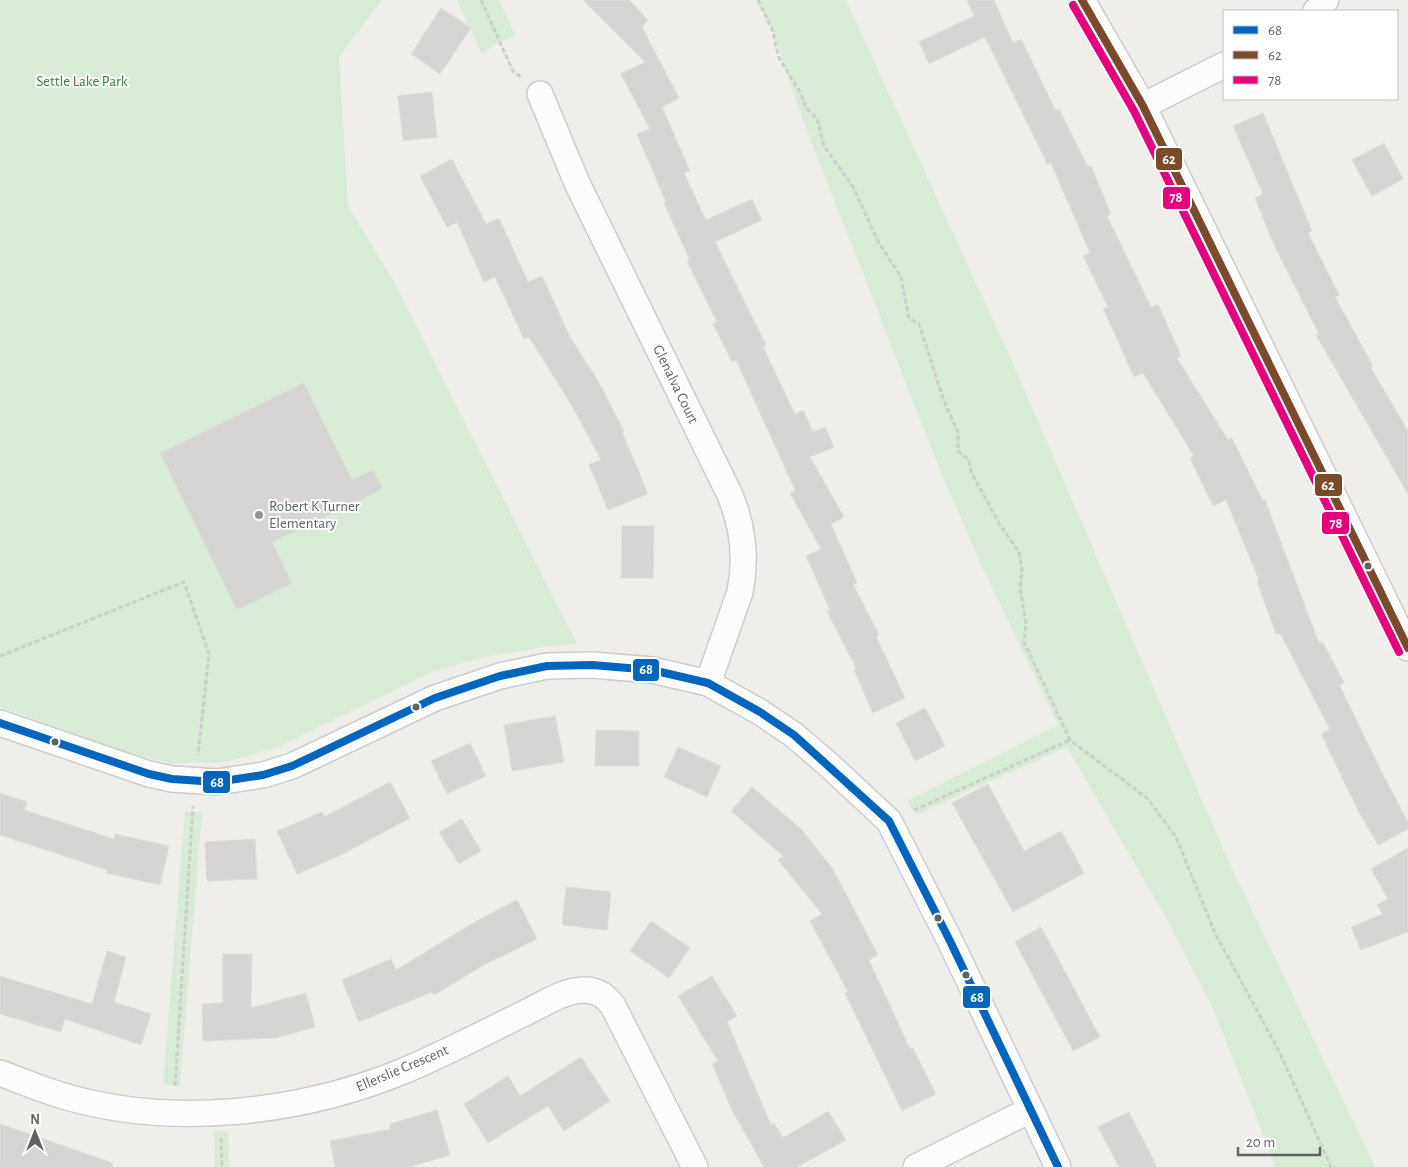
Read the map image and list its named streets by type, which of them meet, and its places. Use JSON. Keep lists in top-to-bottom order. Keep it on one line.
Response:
{"streets":{"street":["Glenalva Court","Ellerslie Crescent"]},"parks":["Settle Lake Park"],"places":["Robert K Turner Elementary"],"lines":["transit line 62","transit line 78","transit line 68"],"legend":["68","62","78"],"scale_bar":"20 m","north":"top"}
